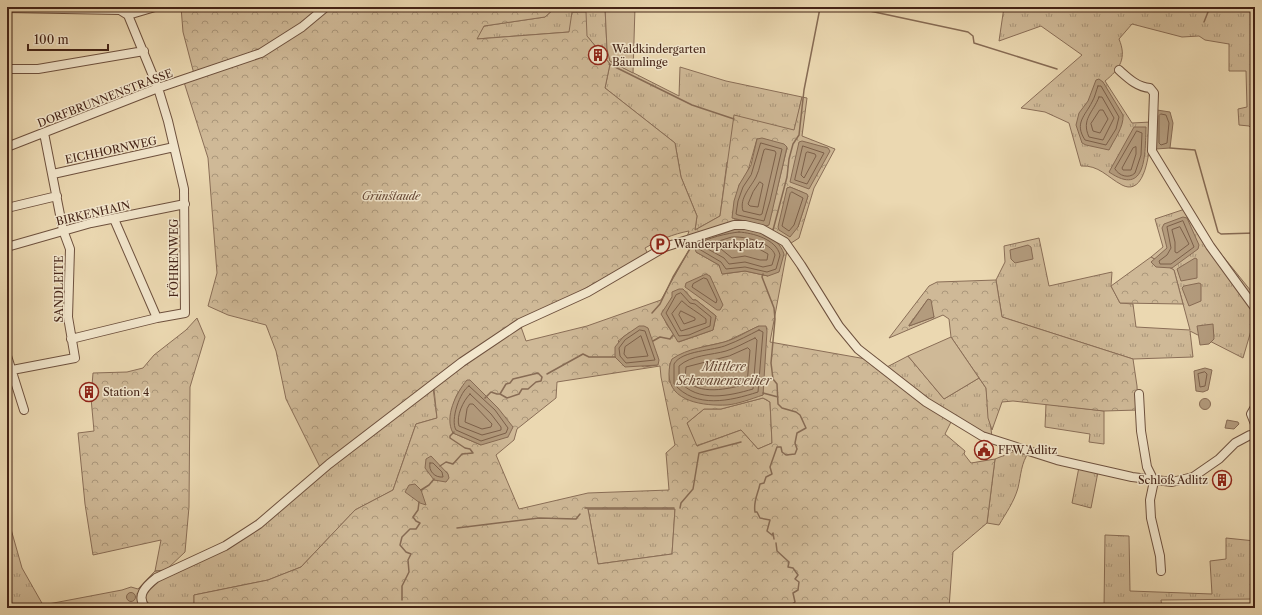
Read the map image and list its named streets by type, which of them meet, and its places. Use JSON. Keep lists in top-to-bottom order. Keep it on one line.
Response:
{"streets":{"street":["DORFBRUNNENSTRASSE","EICHHORNWEG","BIRKENHAIN","FÖHRENWEG","SANDLEITE"]},"crossings":[["DORFBRUNNENSTRASSE","FÖHRENWEG"],["DORFBRUNNENSTRASSE","SANDLEITE"],["EICHHORNWEG","FÖHRENWEG"],["EICHHORNWEG","SANDLEITE"],["BIRKENHAIN","FÖHRENWEG"],["BIRKENHAIN","SANDLEITE"],["FÖHRENWEG","SANDLEITE"]],"water":["Mittlere Schwanenweiher"],"parks":["Grünstaude"],"places":{"building":["Waldkindergarten Bäumlinge","Station 4","Schloß Adlitz"],"parking":["Wanderparkplatz"],"public building":["FFW Adlitz"]},"scale_bar":"100 m"}
